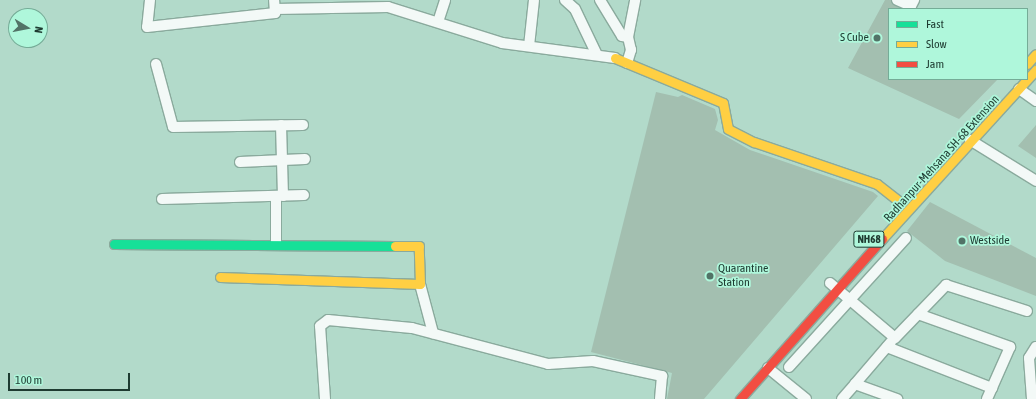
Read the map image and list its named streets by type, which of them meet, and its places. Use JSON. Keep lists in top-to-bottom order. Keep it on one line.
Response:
{"streets":{"main road":["Radhanpur-Mehsana SH-68 Extension","NH68"]},"places":["S Cube","Westside","Quarantine Station"],"legend":["Fast","Slow","Jam"],"scale_bar":"100 m","north":"right"}
